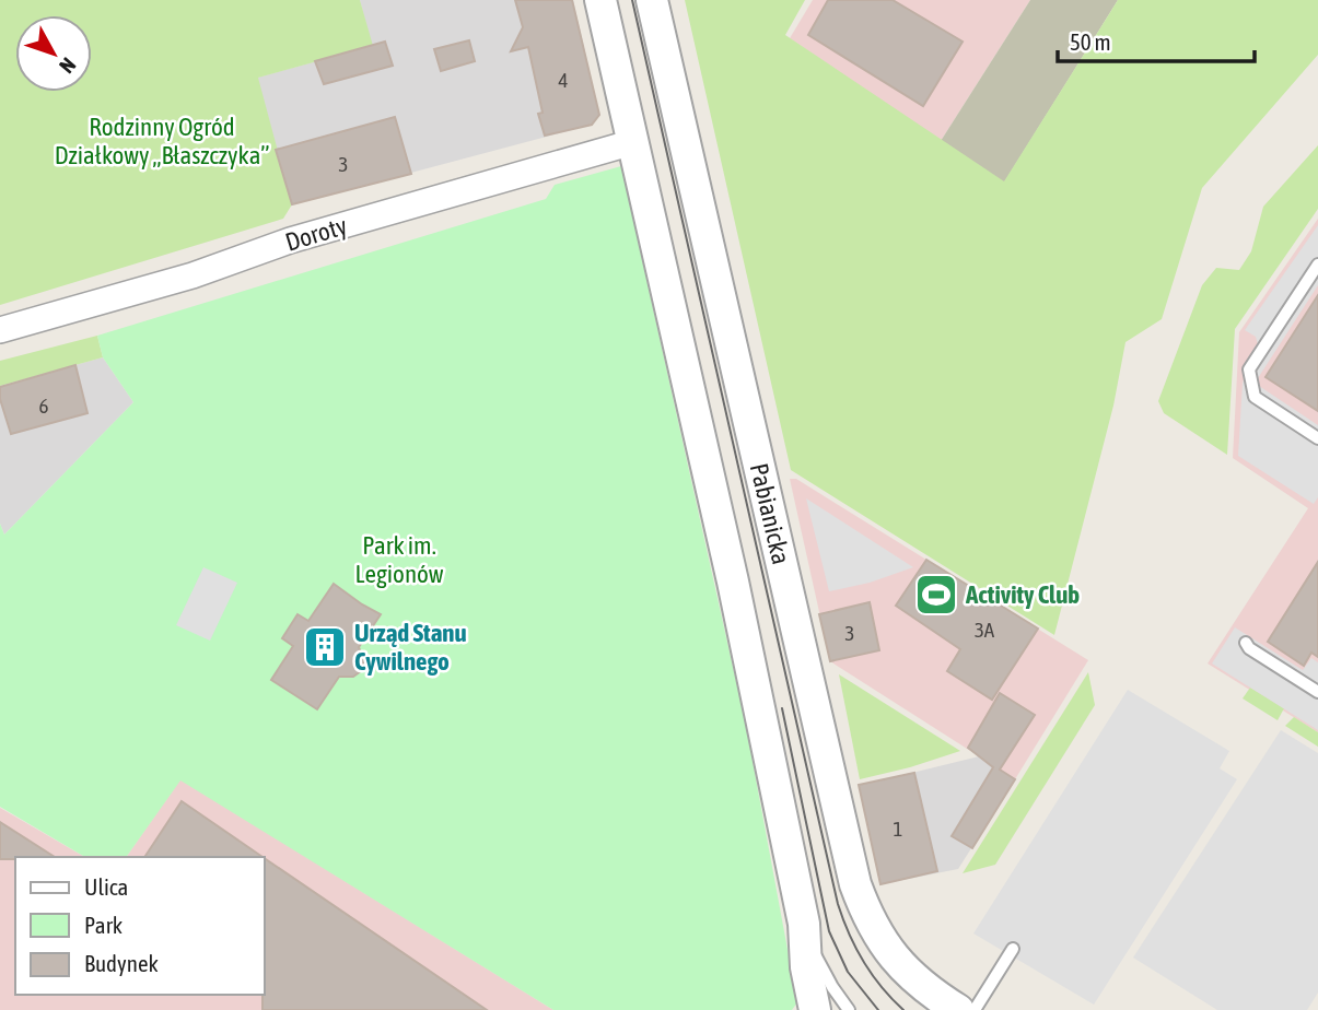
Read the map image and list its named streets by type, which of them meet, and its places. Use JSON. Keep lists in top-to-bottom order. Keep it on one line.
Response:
{"streets":{"street":["Doroty","Pabianicka"]},"crossings":[["Doroty","Pabianicka"]],"parks":["Rodzinny Ogród Działkowy „Błaszczyka”","Park im. Legionów"],"places":{"sports":["Activity Club"],"building":["Urząd Stanu Cywilnego"]},"house_numbers":["4","3","6","3A","3","1"],"legend":["Ulica","Park","Budynek"],"scale_bar":"50 m","north":"bottom right"}
